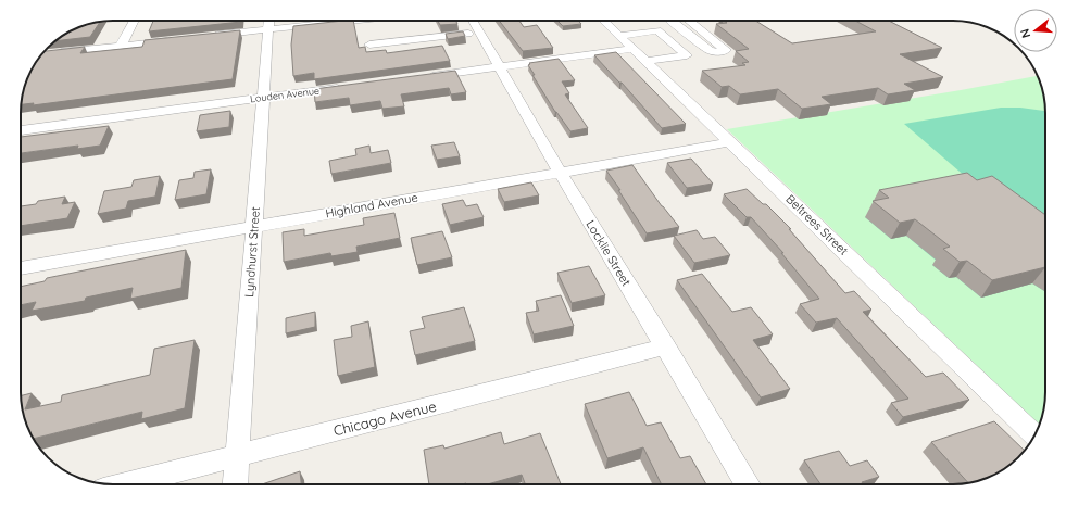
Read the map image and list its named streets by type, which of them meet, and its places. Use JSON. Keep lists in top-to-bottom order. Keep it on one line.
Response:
{"streets":{"street":["Louden Avenue","Highland Avenue","Beltrees Street","Lyndhurst Street","Locklie Street","Chicago Avenue"]},"crossings":[["Louden Avenue","Lyndhurst Street"],["Highland Avenue","Beltrees Street"],["Highland Avenue","Lyndhurst Street"],["Highland Avenue","Locklie Street"],["Lyndhurst Street","Chicago Avenue"],["Locklie Street","Chicago Avenue"]],"north":"left"}
